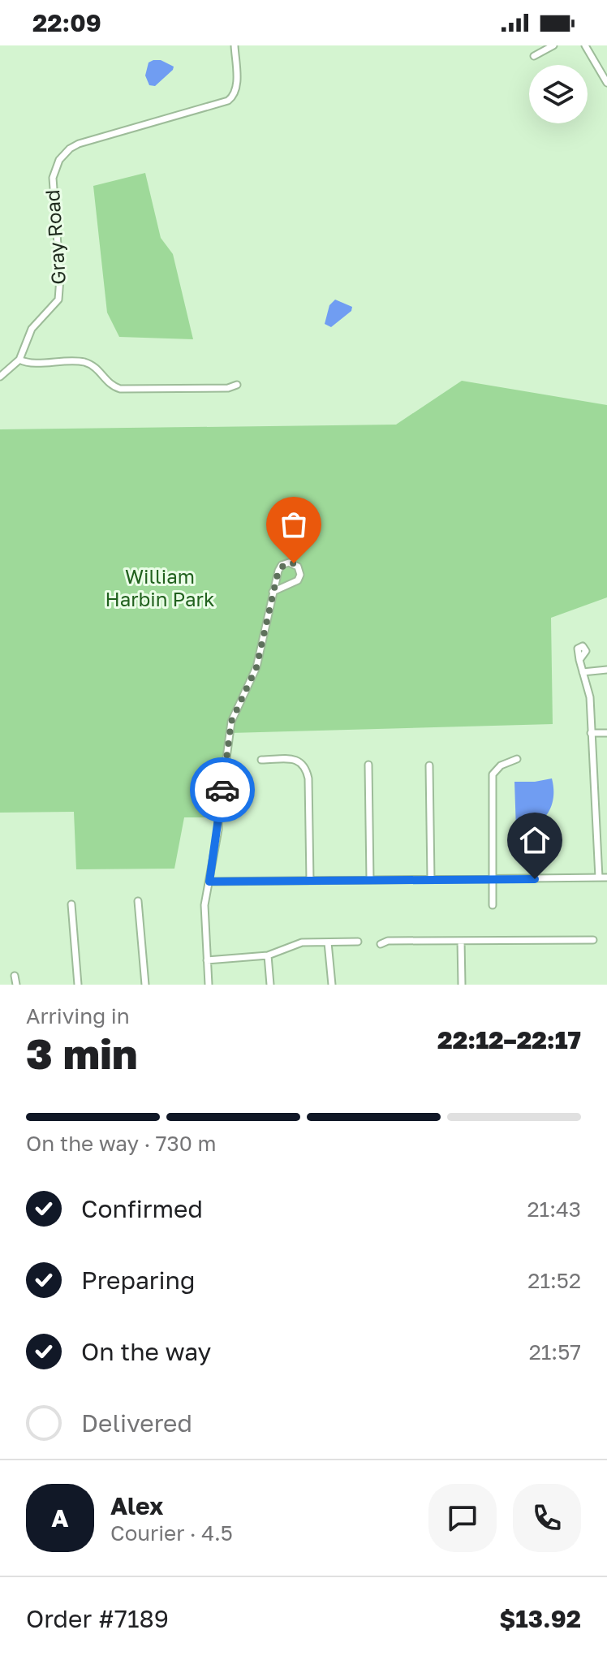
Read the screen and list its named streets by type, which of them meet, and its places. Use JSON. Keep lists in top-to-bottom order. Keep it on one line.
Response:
{"streets":{"street":["Gray Road"]},"parks":["William Harbin Park"],"page":{"status":"22:09","heading":["3 min","Arriving in","22:12–22:17"],"panel":["Alex","Courier · 4.5","Order #7189","$13.92"],"bar":"On the way · 730 m","list":[["Confirmed","21:43"],["Preparing","21:52"],["On the way","21:57"],"Delivered"],"round":"A"}}
